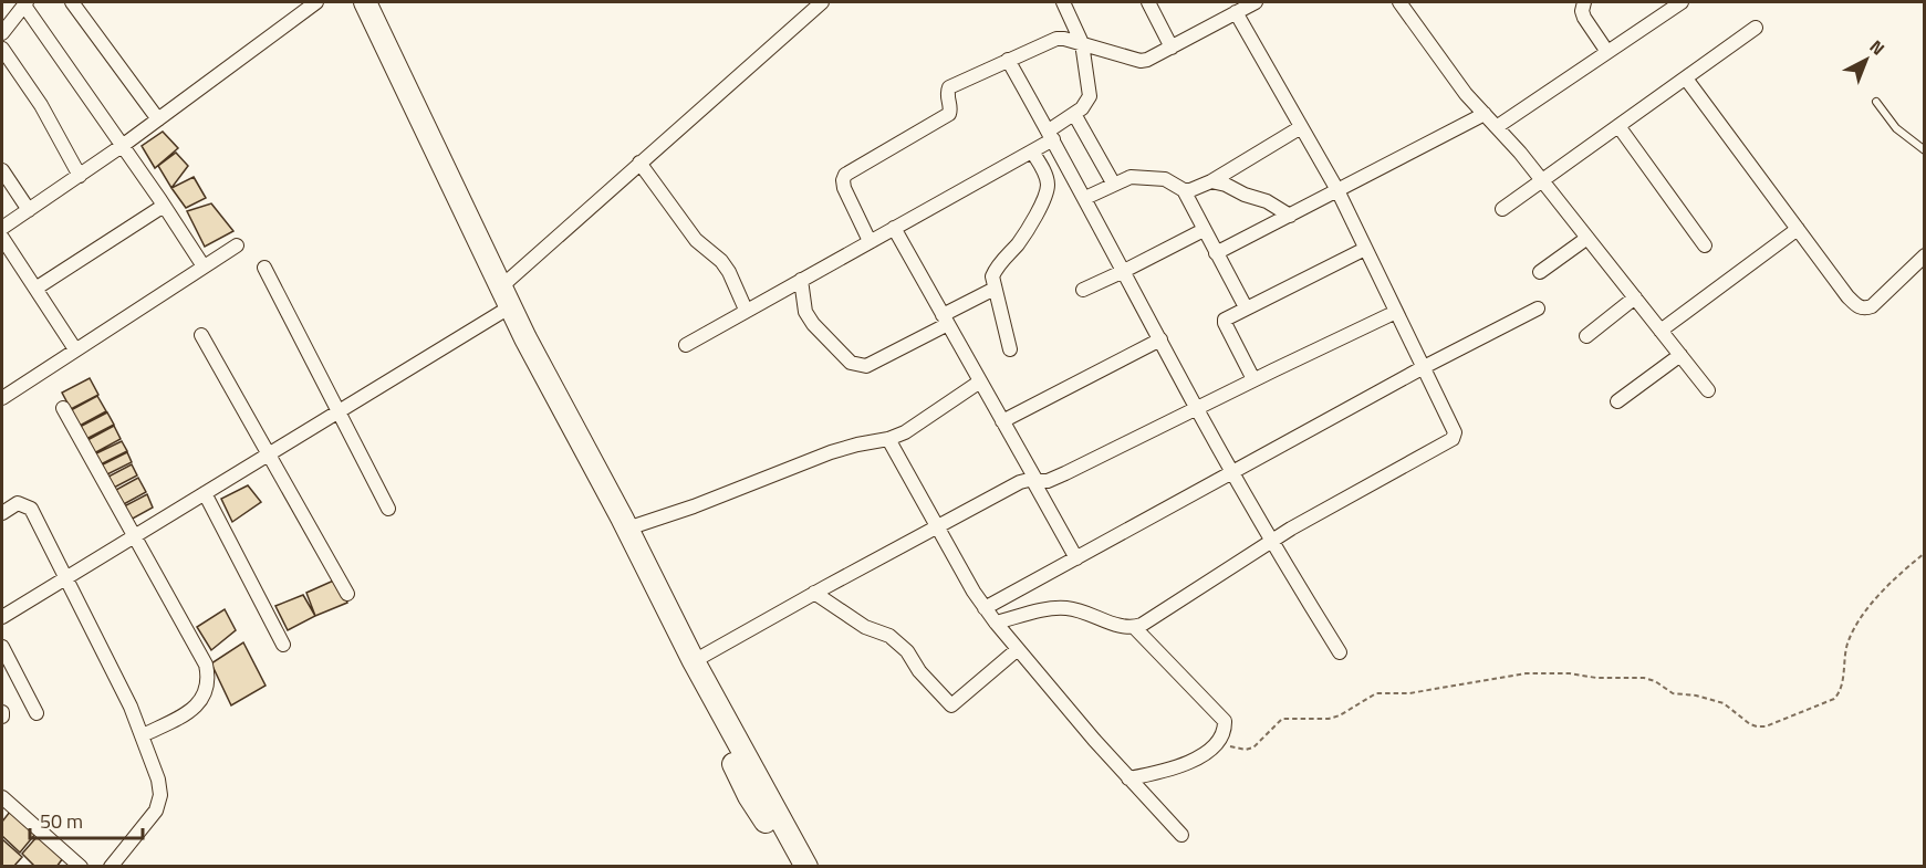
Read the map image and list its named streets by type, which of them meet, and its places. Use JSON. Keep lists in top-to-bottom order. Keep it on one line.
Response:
{"scale_bar":"50 m","north":"top right"}
